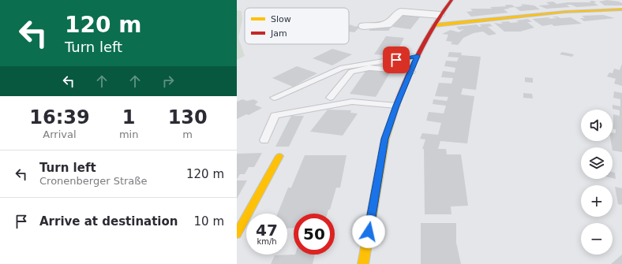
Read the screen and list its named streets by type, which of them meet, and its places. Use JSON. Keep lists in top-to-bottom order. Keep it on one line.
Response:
{"legend":["Slow","Jam"],"page":{"turn":["120 m","Turn left"],"eta":["16:39","Arrival","1","min","130","m"],"map_buttons":["+","−"],"list":[{"name":"Turn left","note":"Cronenberger Straße","value":"120 m"},{"name":"Arrive at destination","value":"10 m"}],"speed":"47 km/h","limit":"50"}}
